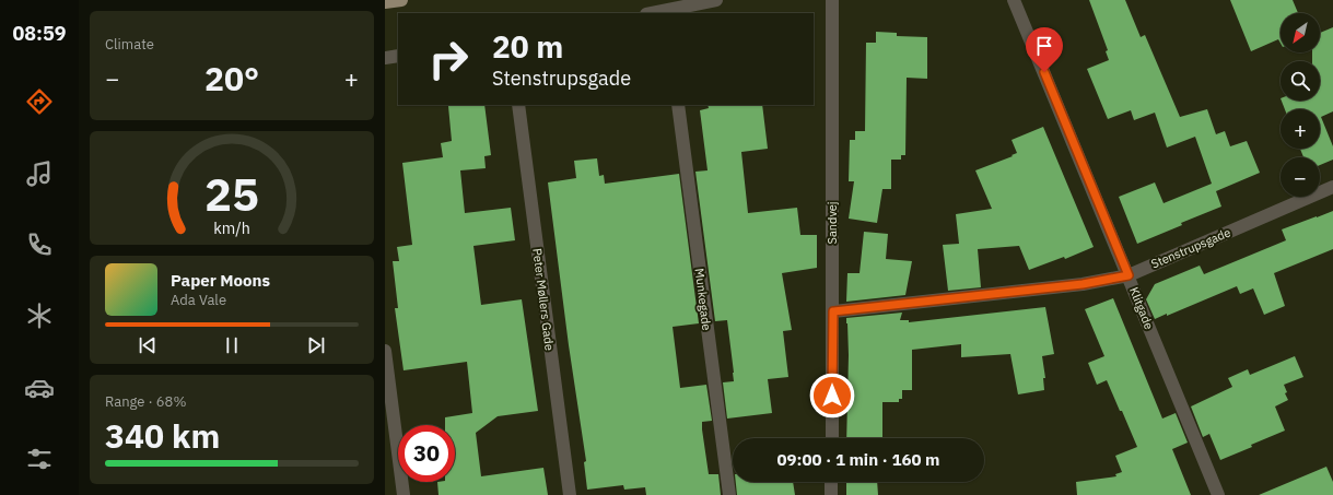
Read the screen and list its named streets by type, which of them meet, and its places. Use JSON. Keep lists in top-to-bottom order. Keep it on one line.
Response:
{"streets":{"street":["Sandvej","Stenstrupsgade","Peter Møllers Gade","Munkegade","Klitgade"]},"crossings":[["Sandvej","Stenstrupsgade"],["Stenstrupsgade","Klitgade"]],"north":"bottom left","page":{"tabs":"08:59","tile":["Climate",["Range · 68%","340 km"]],"map_buttons":["+","−"],"turn":["20 m","Stenstrupsgade"],"heat":["−","20°","+"],"song":["Paper Moons","Ada Vale"],"limit":"30","trip":"09:00 · 1 min · 160 m","gauge":["25","km/h"]}}
